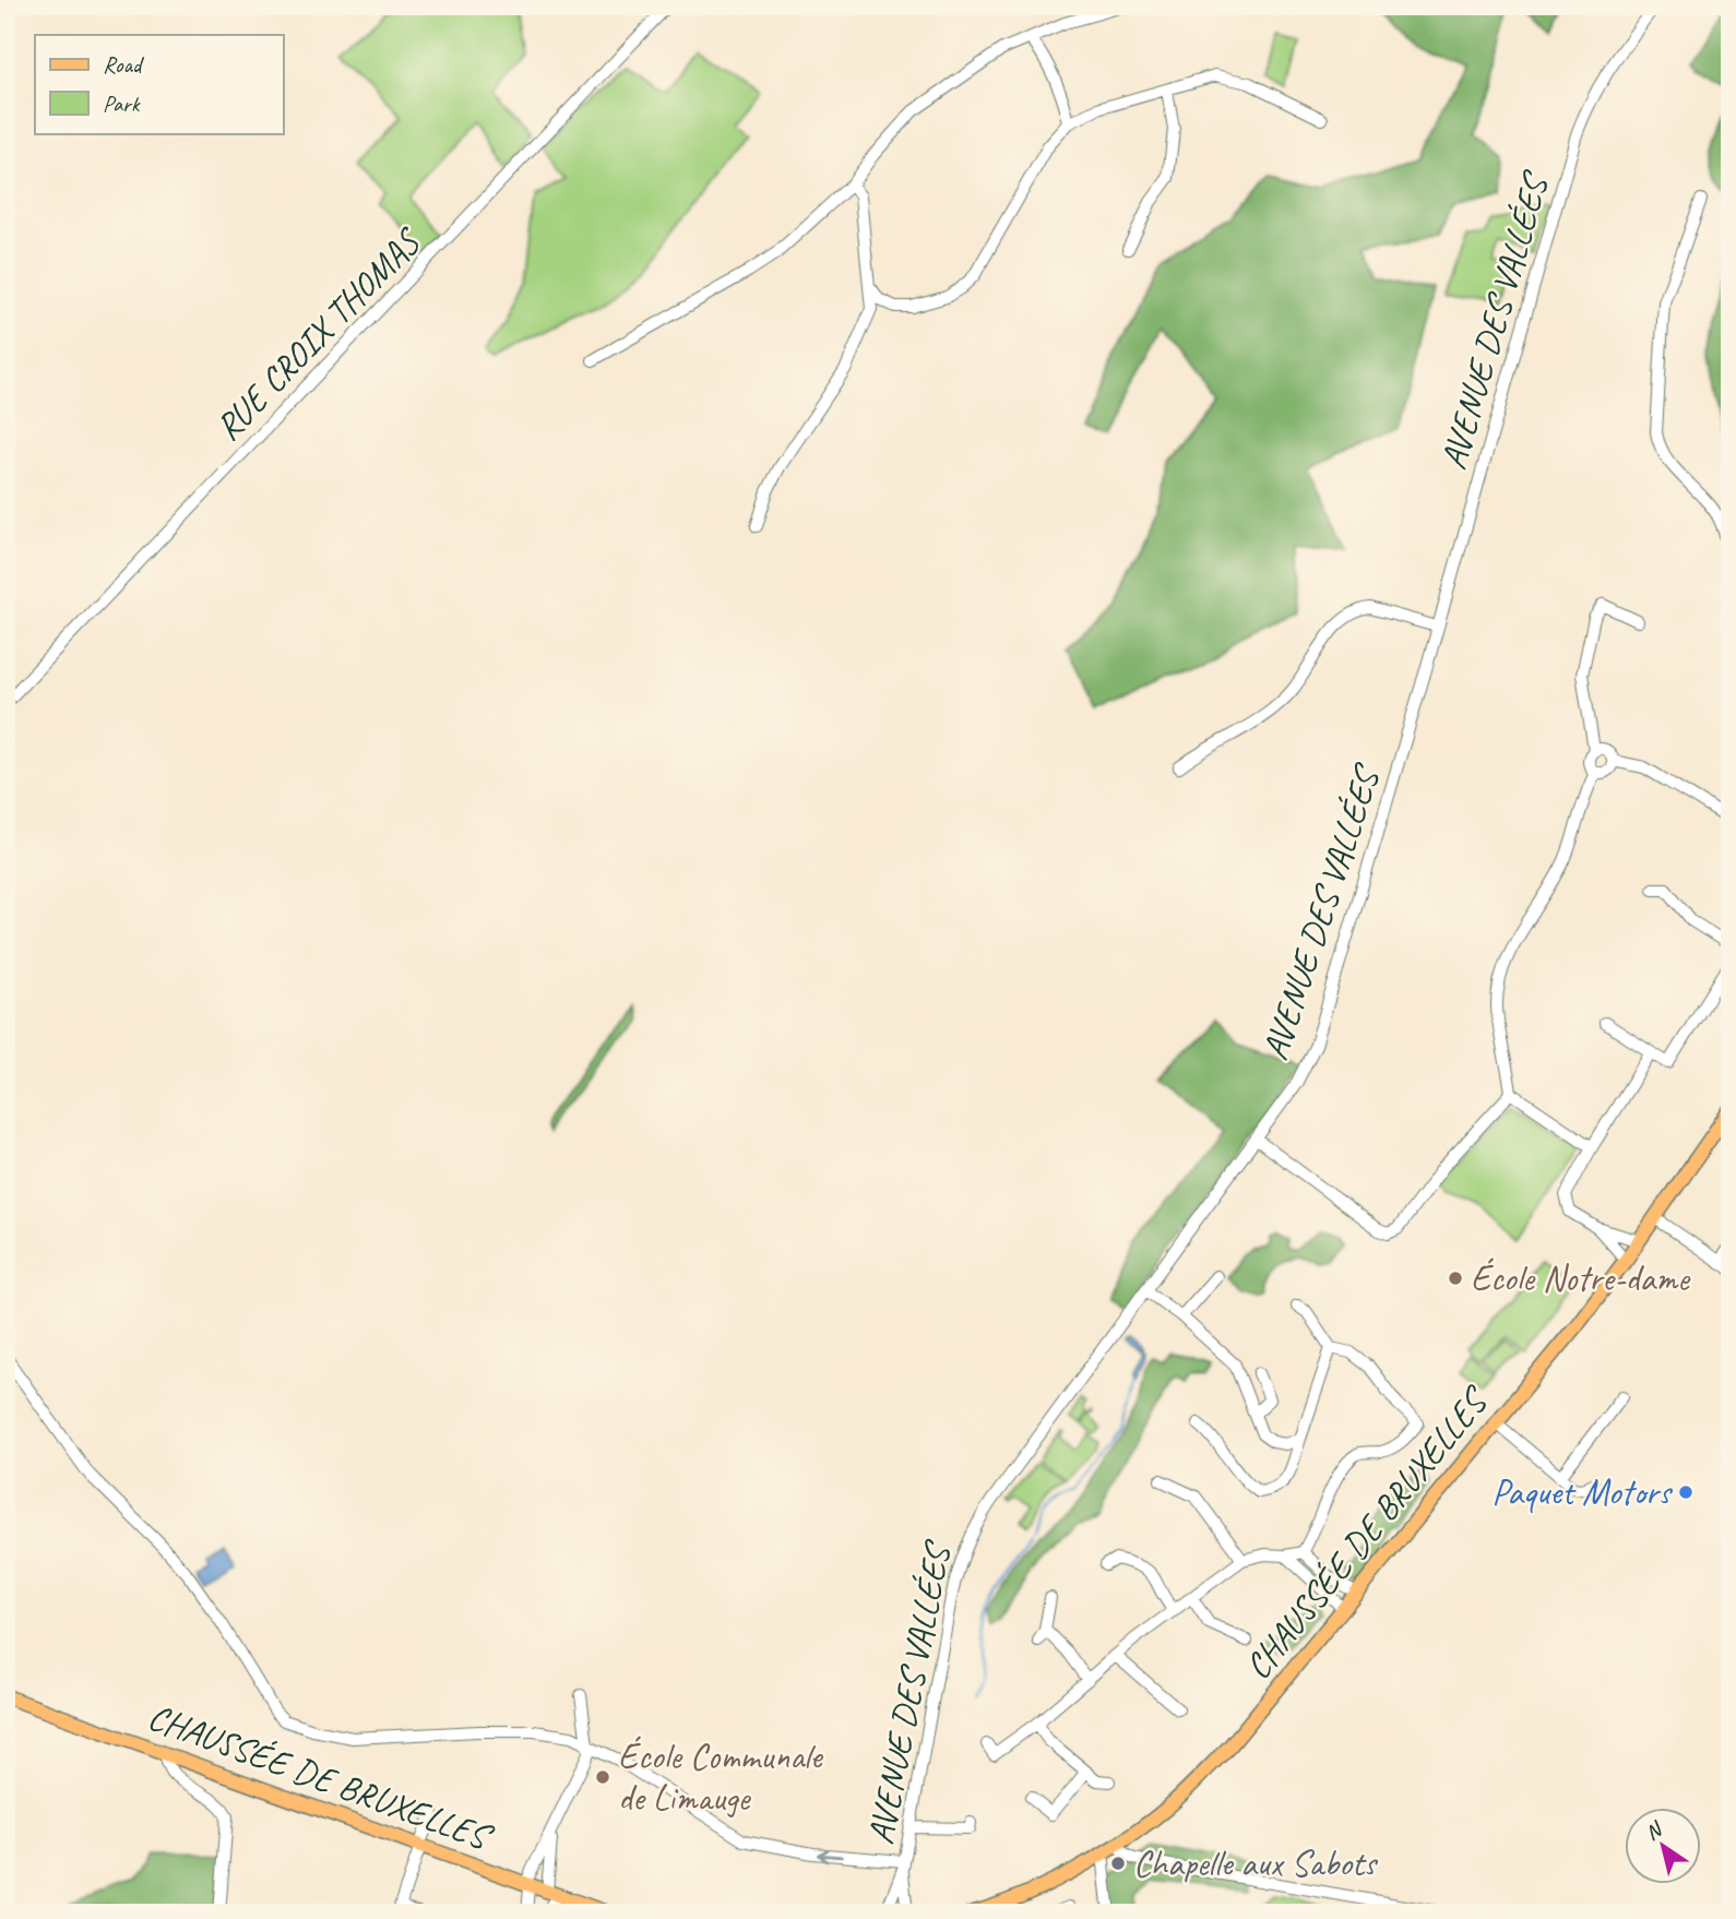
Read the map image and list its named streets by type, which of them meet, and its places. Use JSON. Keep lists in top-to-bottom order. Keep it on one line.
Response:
{"streets":{"main road":["CHAUSSÉE DE BRUXELLES"],"street":["AVENUE DES VALLÉES","RUE CROIX THOMAS"]},"places":["École Notre-dame","Paquet Motors","École Communale de Limauge","Chapelle aux Sabots"],"legend":["Road","Park"],"north":"top left"}
